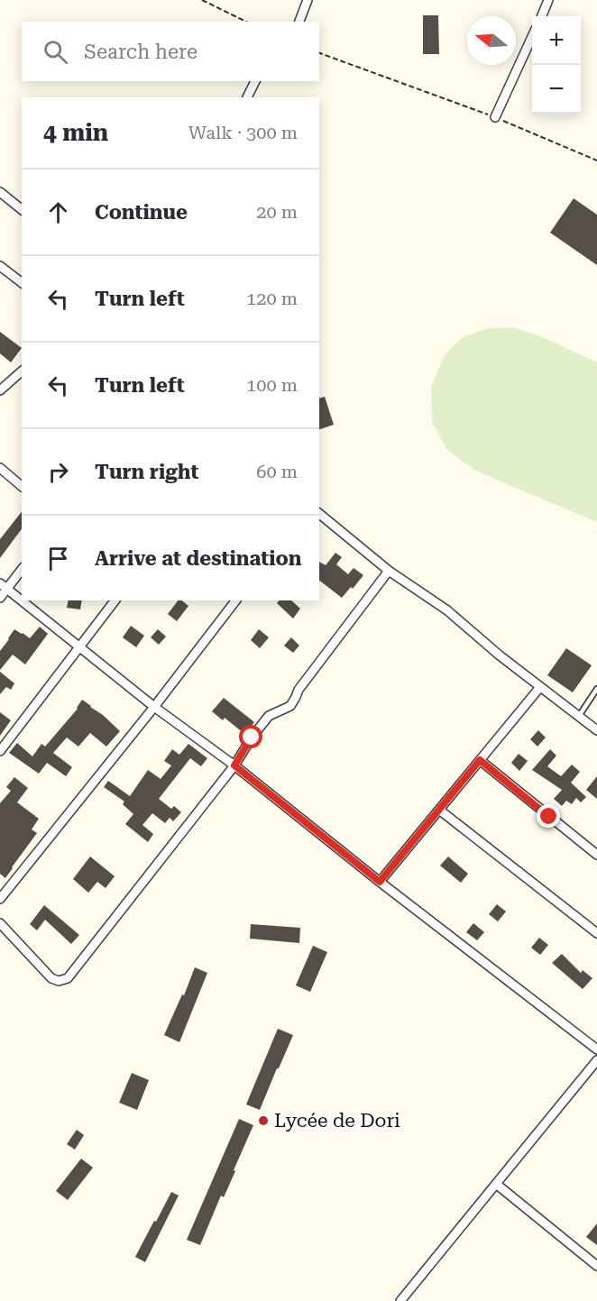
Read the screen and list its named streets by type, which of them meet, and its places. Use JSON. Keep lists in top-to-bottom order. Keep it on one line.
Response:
{"places":["Lycée de Dori"],"north":"left","page":{"map_buttons":["+","−"],"search":"Search here","heading":["4 min","Walk · 300 m"],"list":[["Continue","20 m"],["Turn left","120 m"],["Turn left","100 m"],["Turn right","60 m"],"Arrive at destination"]}}
